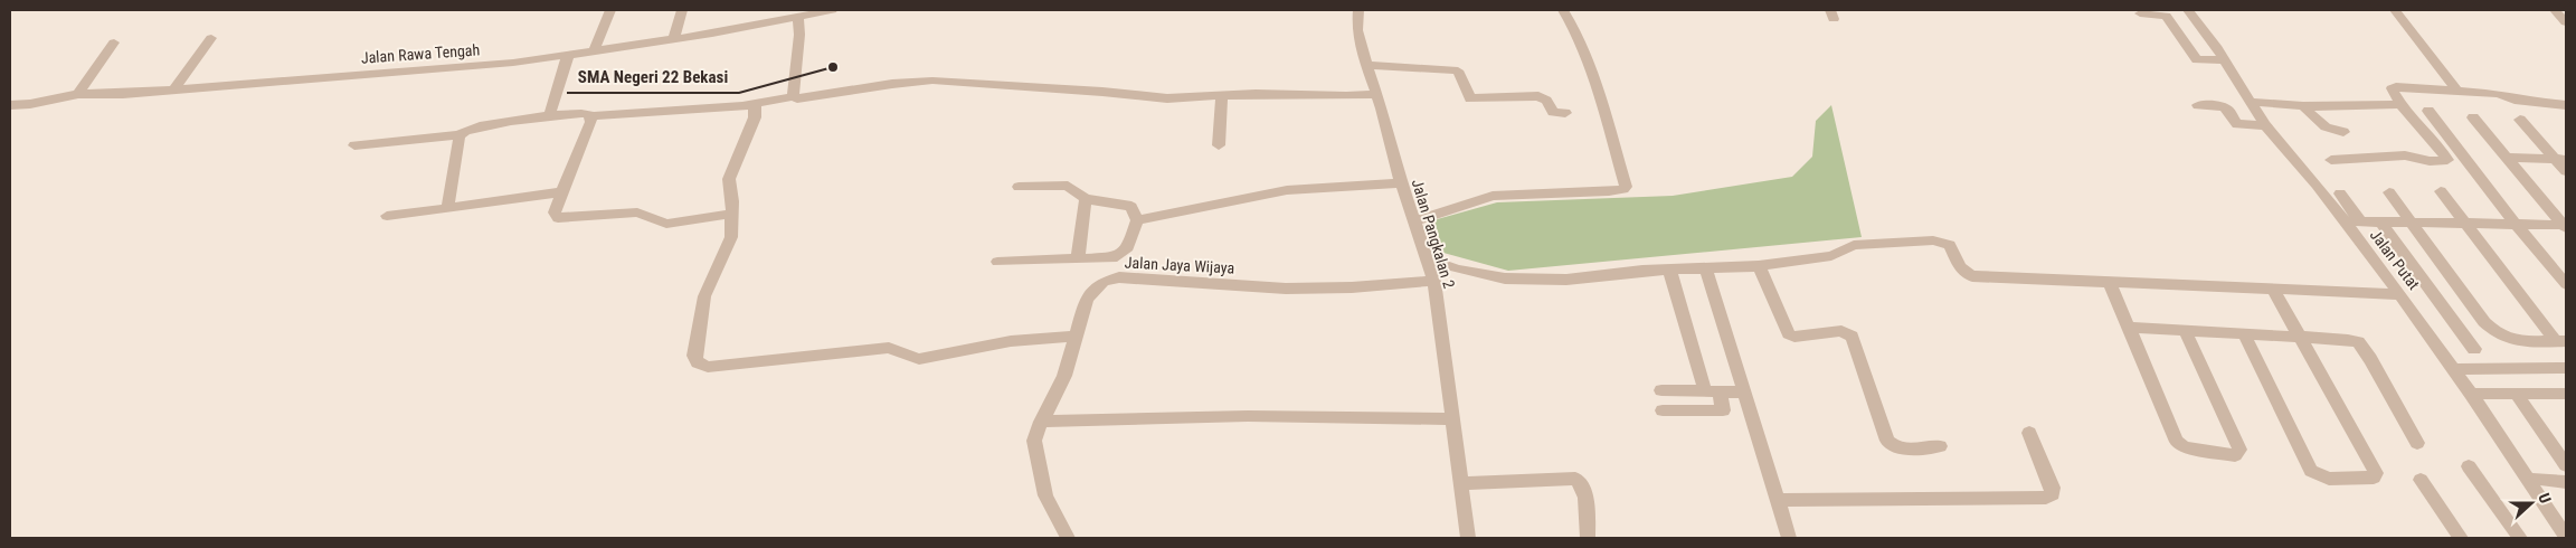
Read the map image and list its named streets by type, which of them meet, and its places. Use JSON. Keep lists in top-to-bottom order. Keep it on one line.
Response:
{"streets":{"street":["Jalan Rawa Tengah","Jalan Pangkalan 2","Jalan Putat","Jalan Jaya Wijaya"]},"crossings":[["Jalan Pangkalan 2","Jalan Jaya Wijaya"]],"places":["SMA Negeri 22 Bekasi"],"north":"right"}
